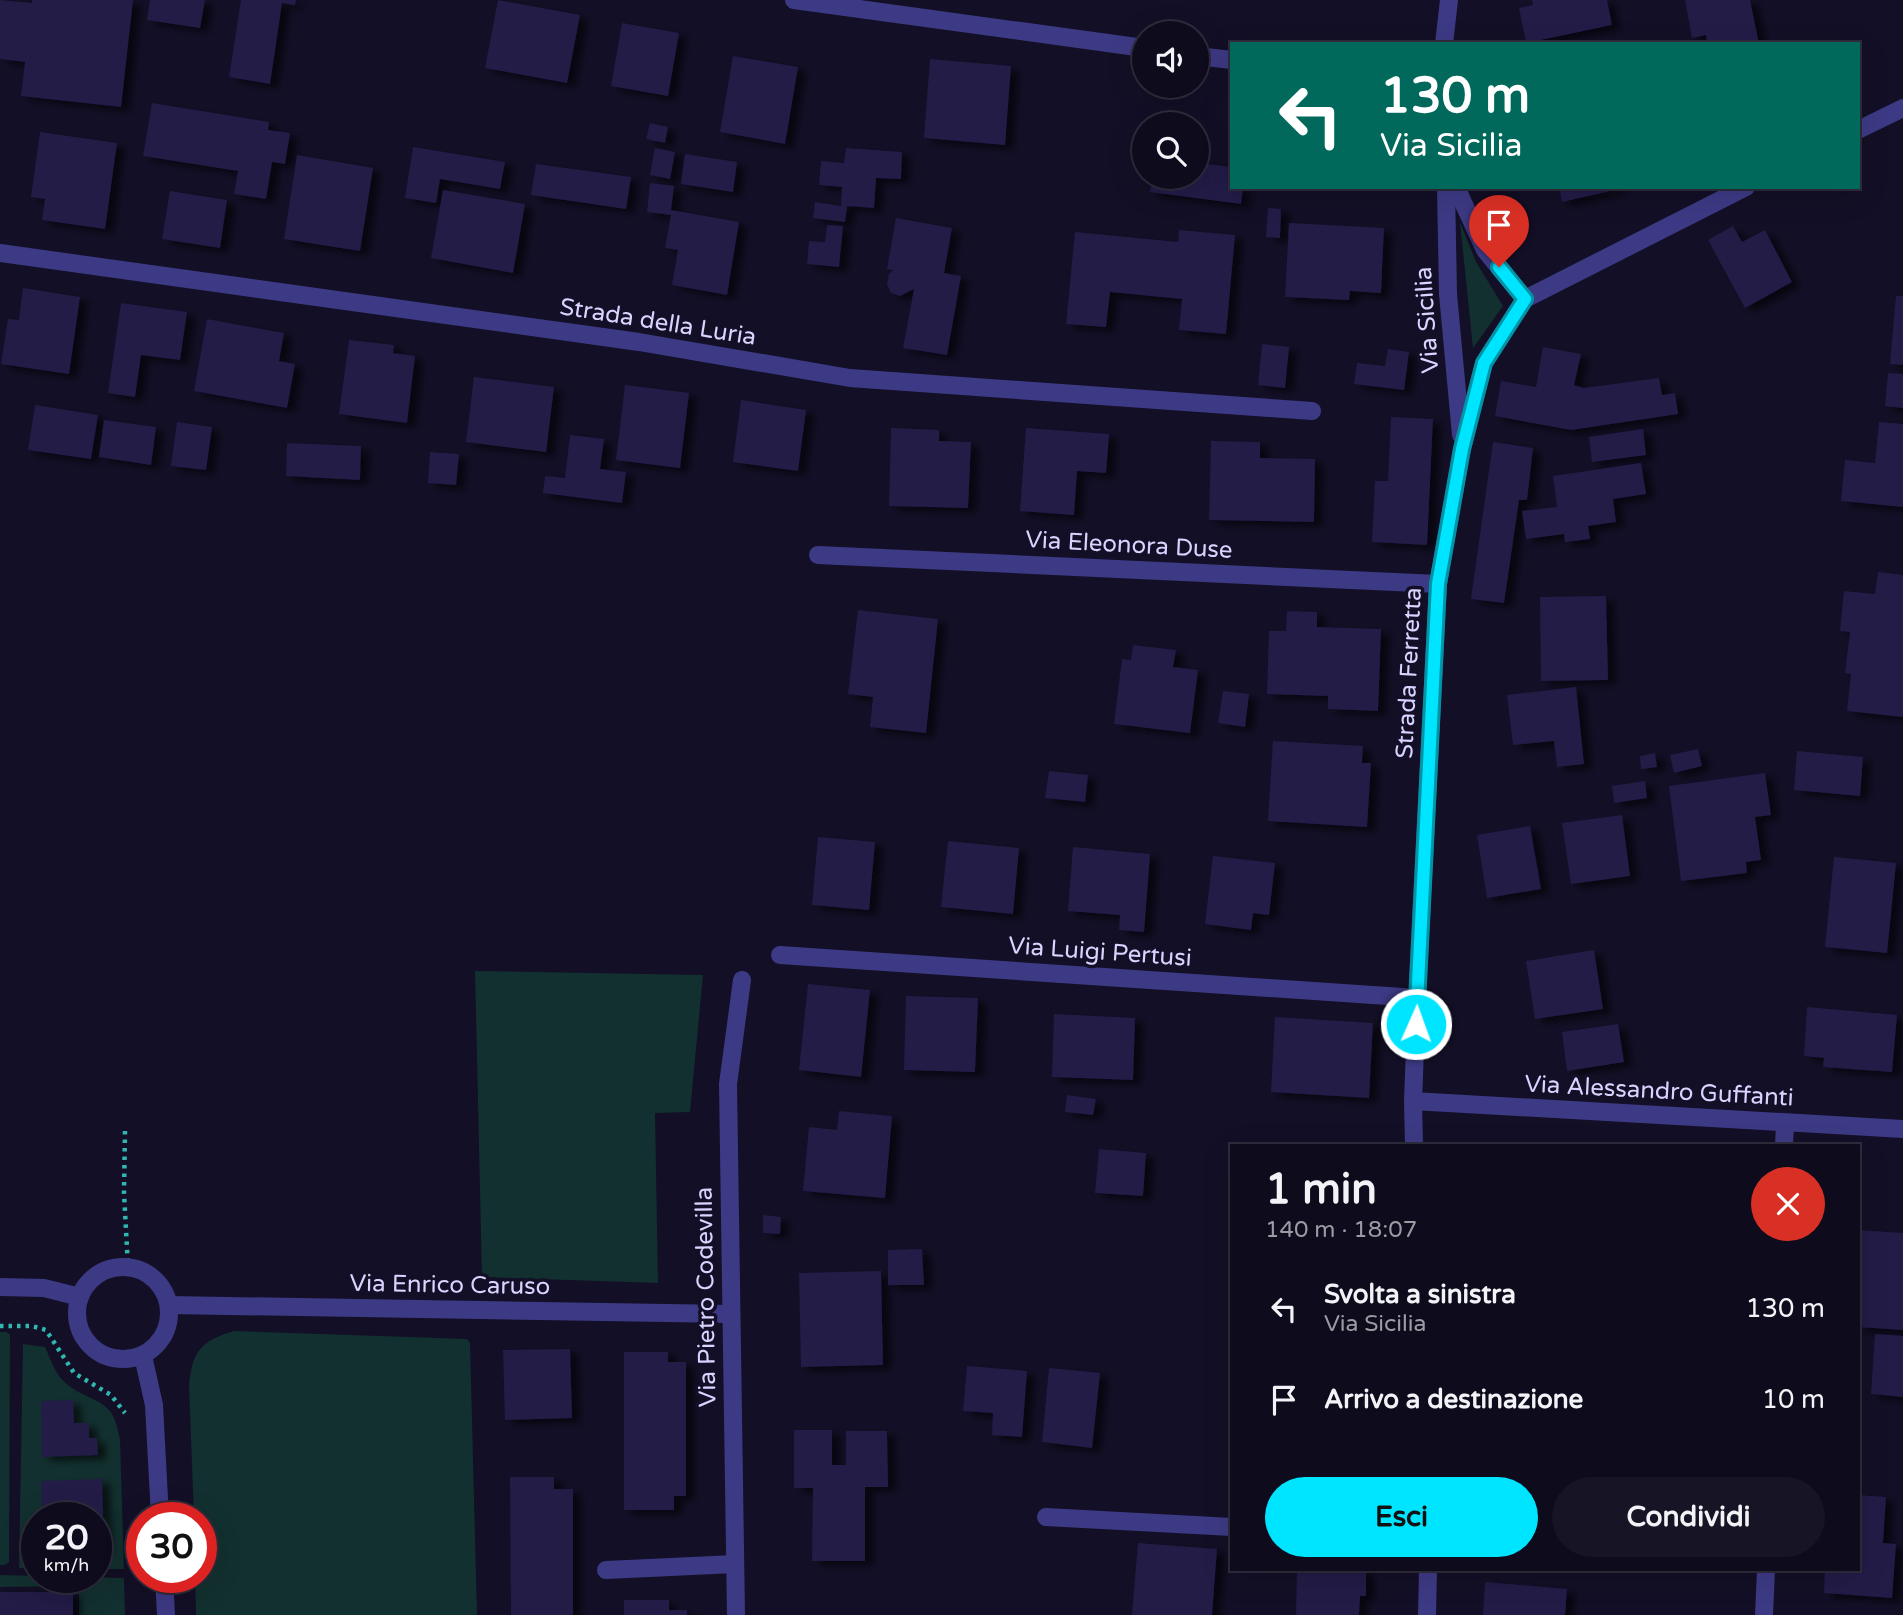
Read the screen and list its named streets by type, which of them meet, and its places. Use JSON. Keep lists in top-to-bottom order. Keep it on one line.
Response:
{"streets":{"street":["Via Sicilia","Strada della Luria","Via Eleonora Duse","Strada Ferretta","Via Luigi Pertusi","Via Alessandro Guffanti","Via Enrico Caruso","Via Pietro Codevilla"]},"crossings":[["Via Sicilia","Strada Ferretta"],["Via Eleonora Duse","Strada Ferretta"],["Strada Ferretta","Via Luigi Pertusi"],["Strada Ferretta","Via Alessandro Guffanti"],["Via Enrico Caruso","Via Pietro Codevilla"]],"page":{"turn":["130 m","Via Sicilia"],"heading":["1 min","140 m · 18:07"],"list":[{"name":"Svolta a sinistra","note":"Via Sicilia","value":"130 m"},{"name":"Arrivo a destinazione","value":"10 m"}],"buttons":["Esci","Condividi"],"speed":"20 km/h","limit":"30"}}
